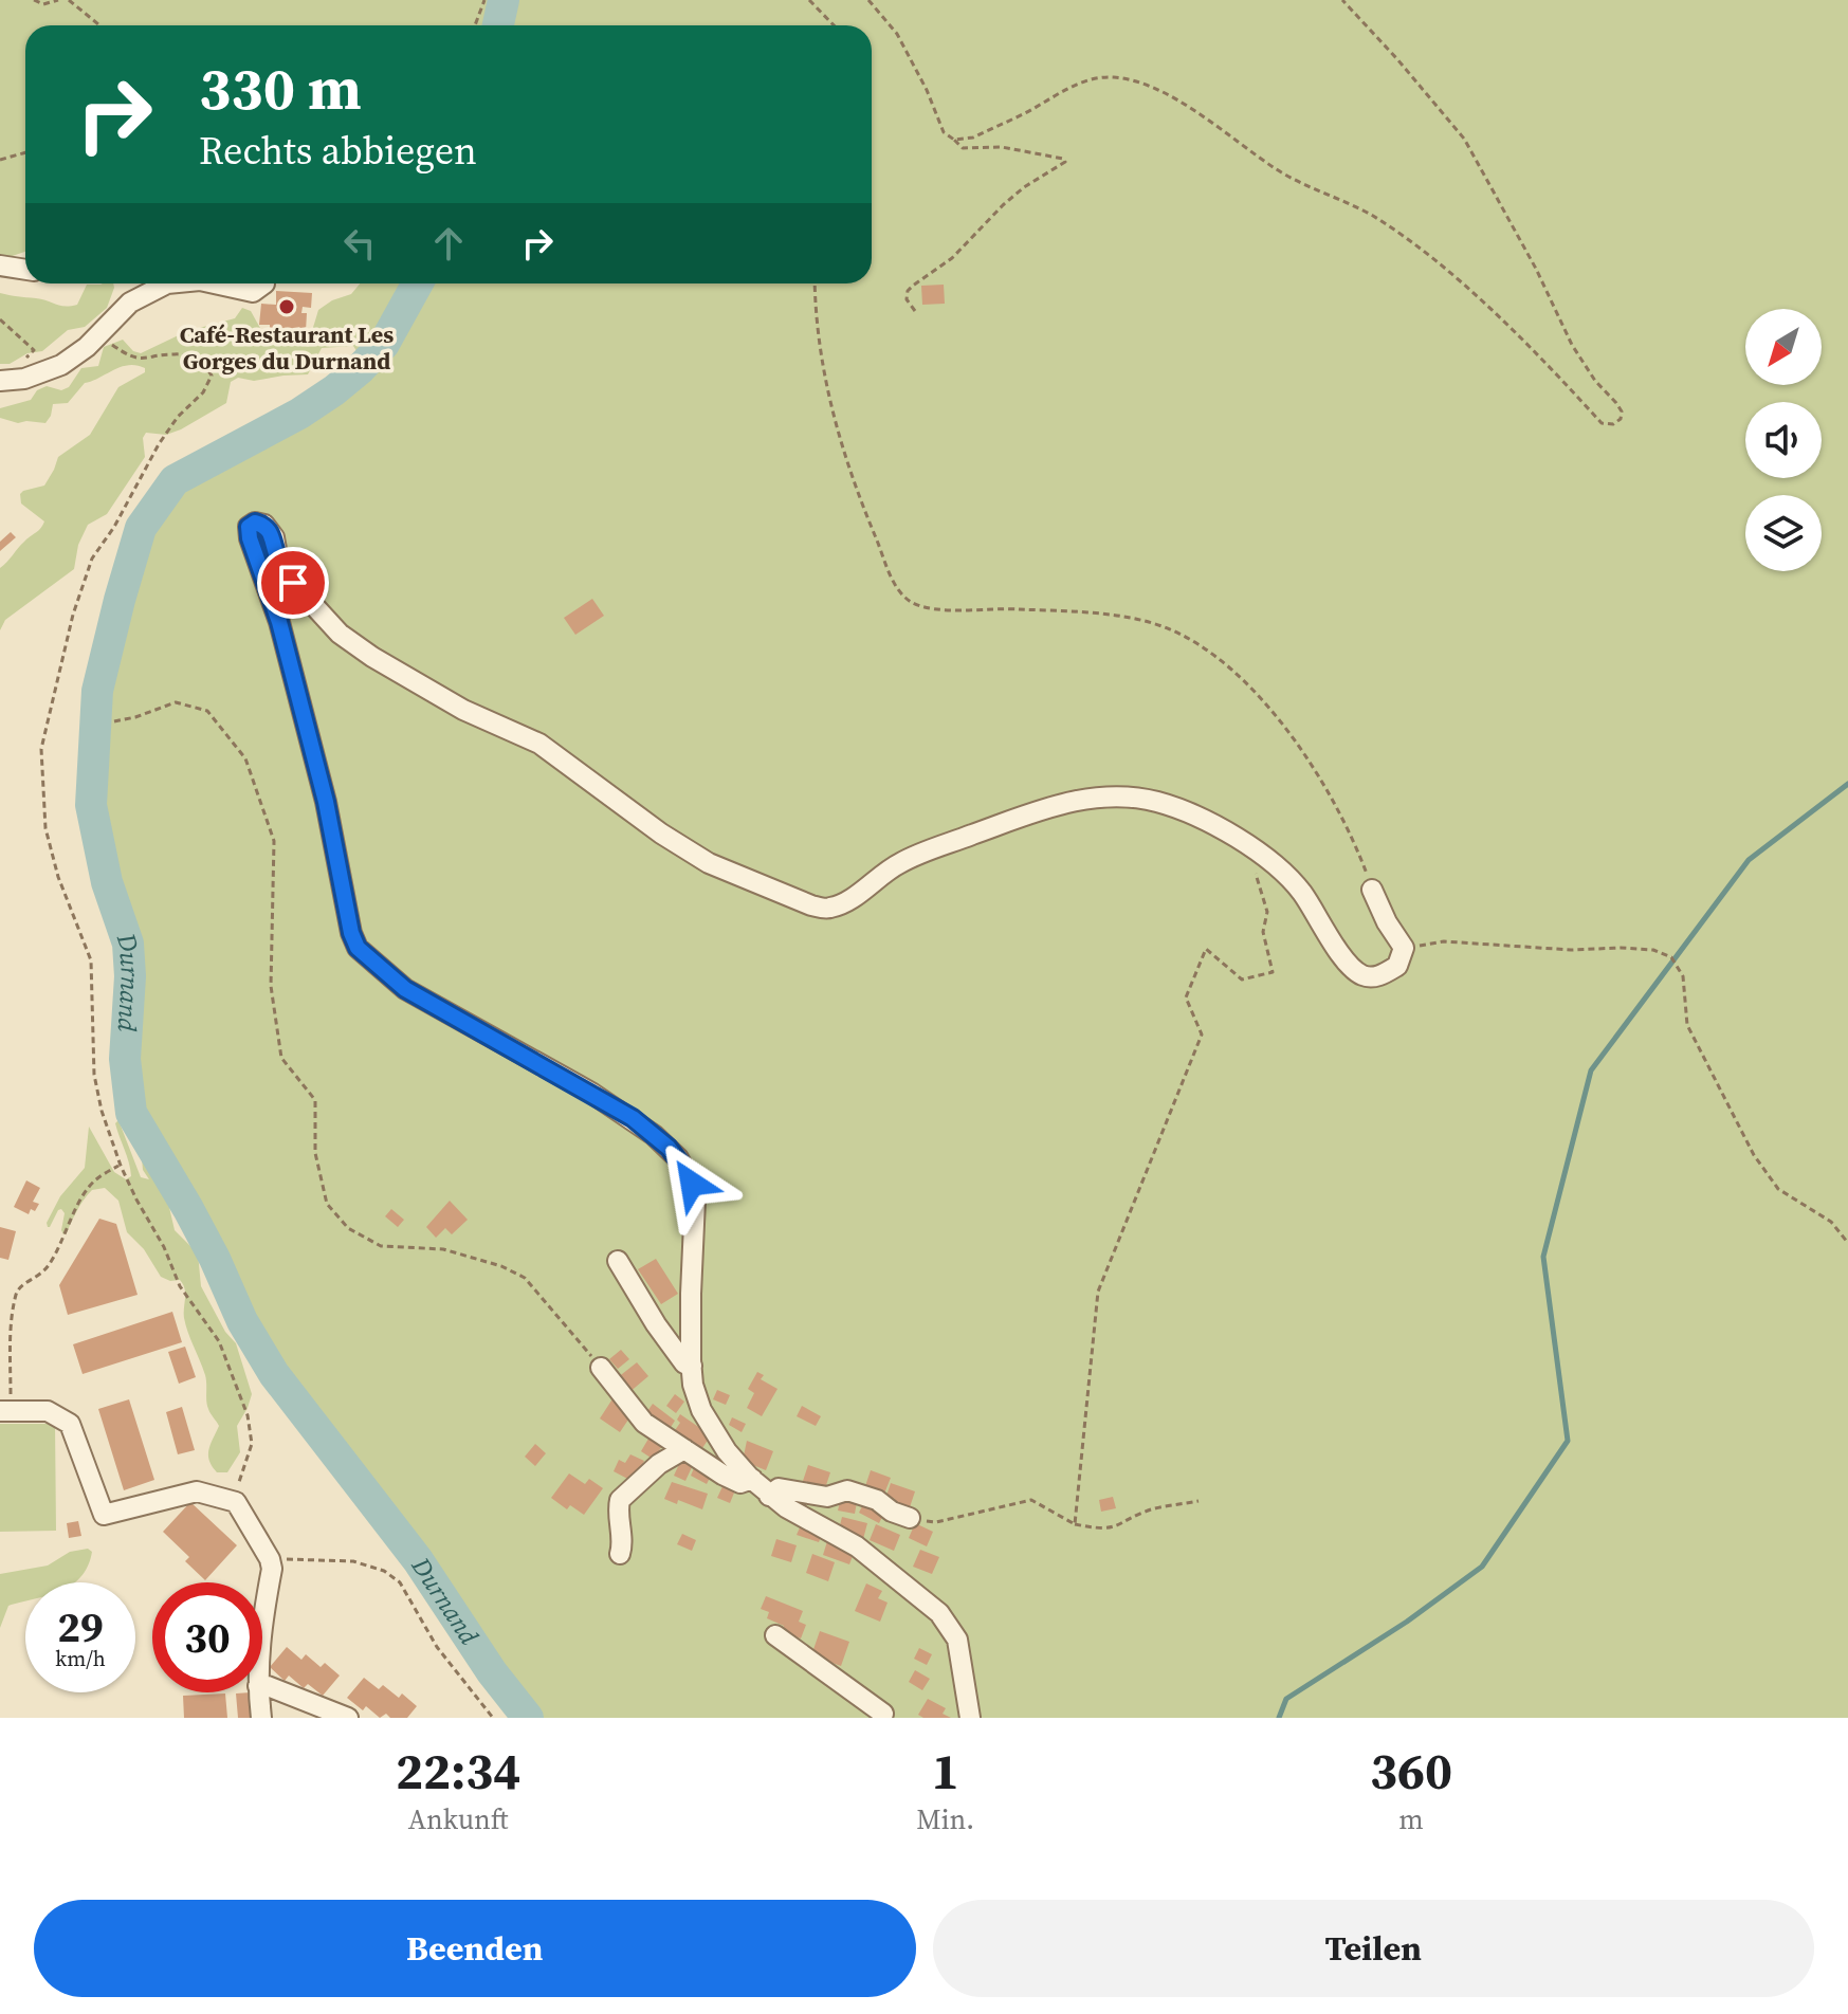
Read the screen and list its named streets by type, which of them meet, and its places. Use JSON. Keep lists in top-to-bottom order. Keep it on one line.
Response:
{"water":["Durnand"],"places":["Café-Restaurant Les Gorges du Durnand"],"north":"bottom left","page":{"turn":["330 m","Rechts abbiegen"],"speed":"29 km/h","limit":"30","eta":["22:34","Ankunft","1","Min.","360","m"],"buttons":["Beenden","Teilen"]}}
